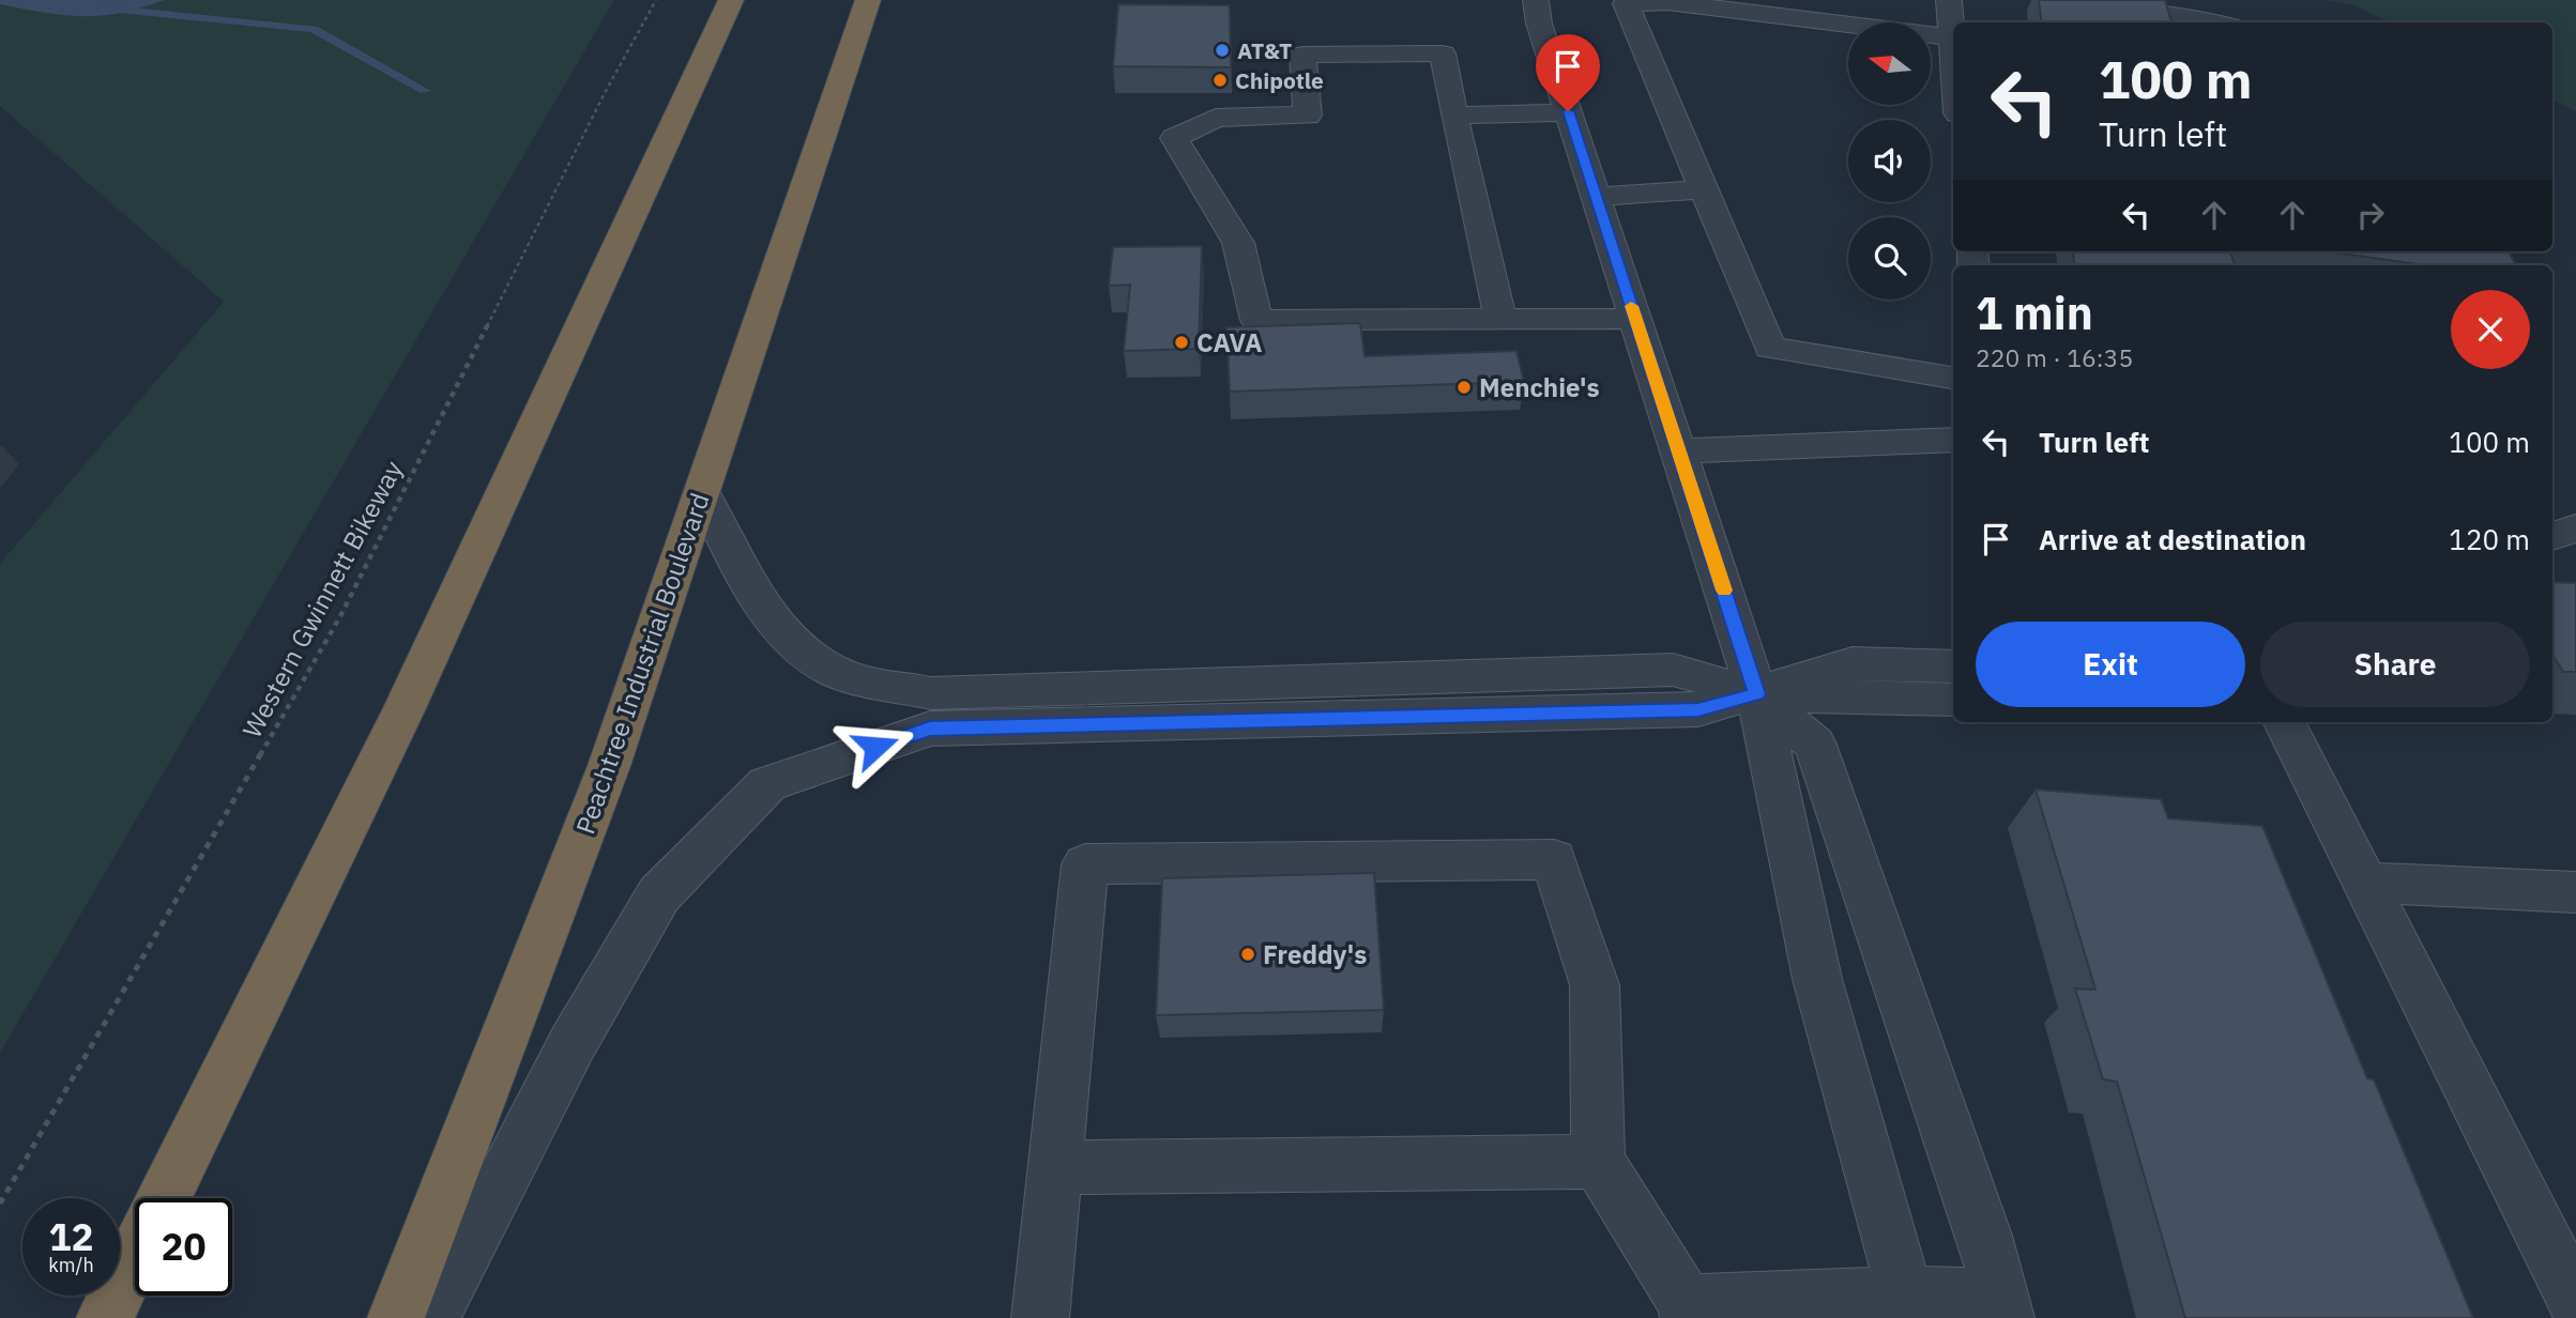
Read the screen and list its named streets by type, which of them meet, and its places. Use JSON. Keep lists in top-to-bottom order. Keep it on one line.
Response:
{"streets":{"highway":["Peachtree Industrial Boulevard"],"path":["Western Gwinnett Bikeway"]},"places":["AT&T","Chipotle","CAVA","Menchie's","Freddy's"],"north":"left","page":{"turn":["100 m","Turn left"],"heading":["1 min","220 m · 16:35"],"list":[{"name":"Turn left","value":"100 m"},{"name":"Arrive at destination","value":"120 m"}],"buttons":["Exit","Share"],"speed":"12 km/h","limit":"20"}}
